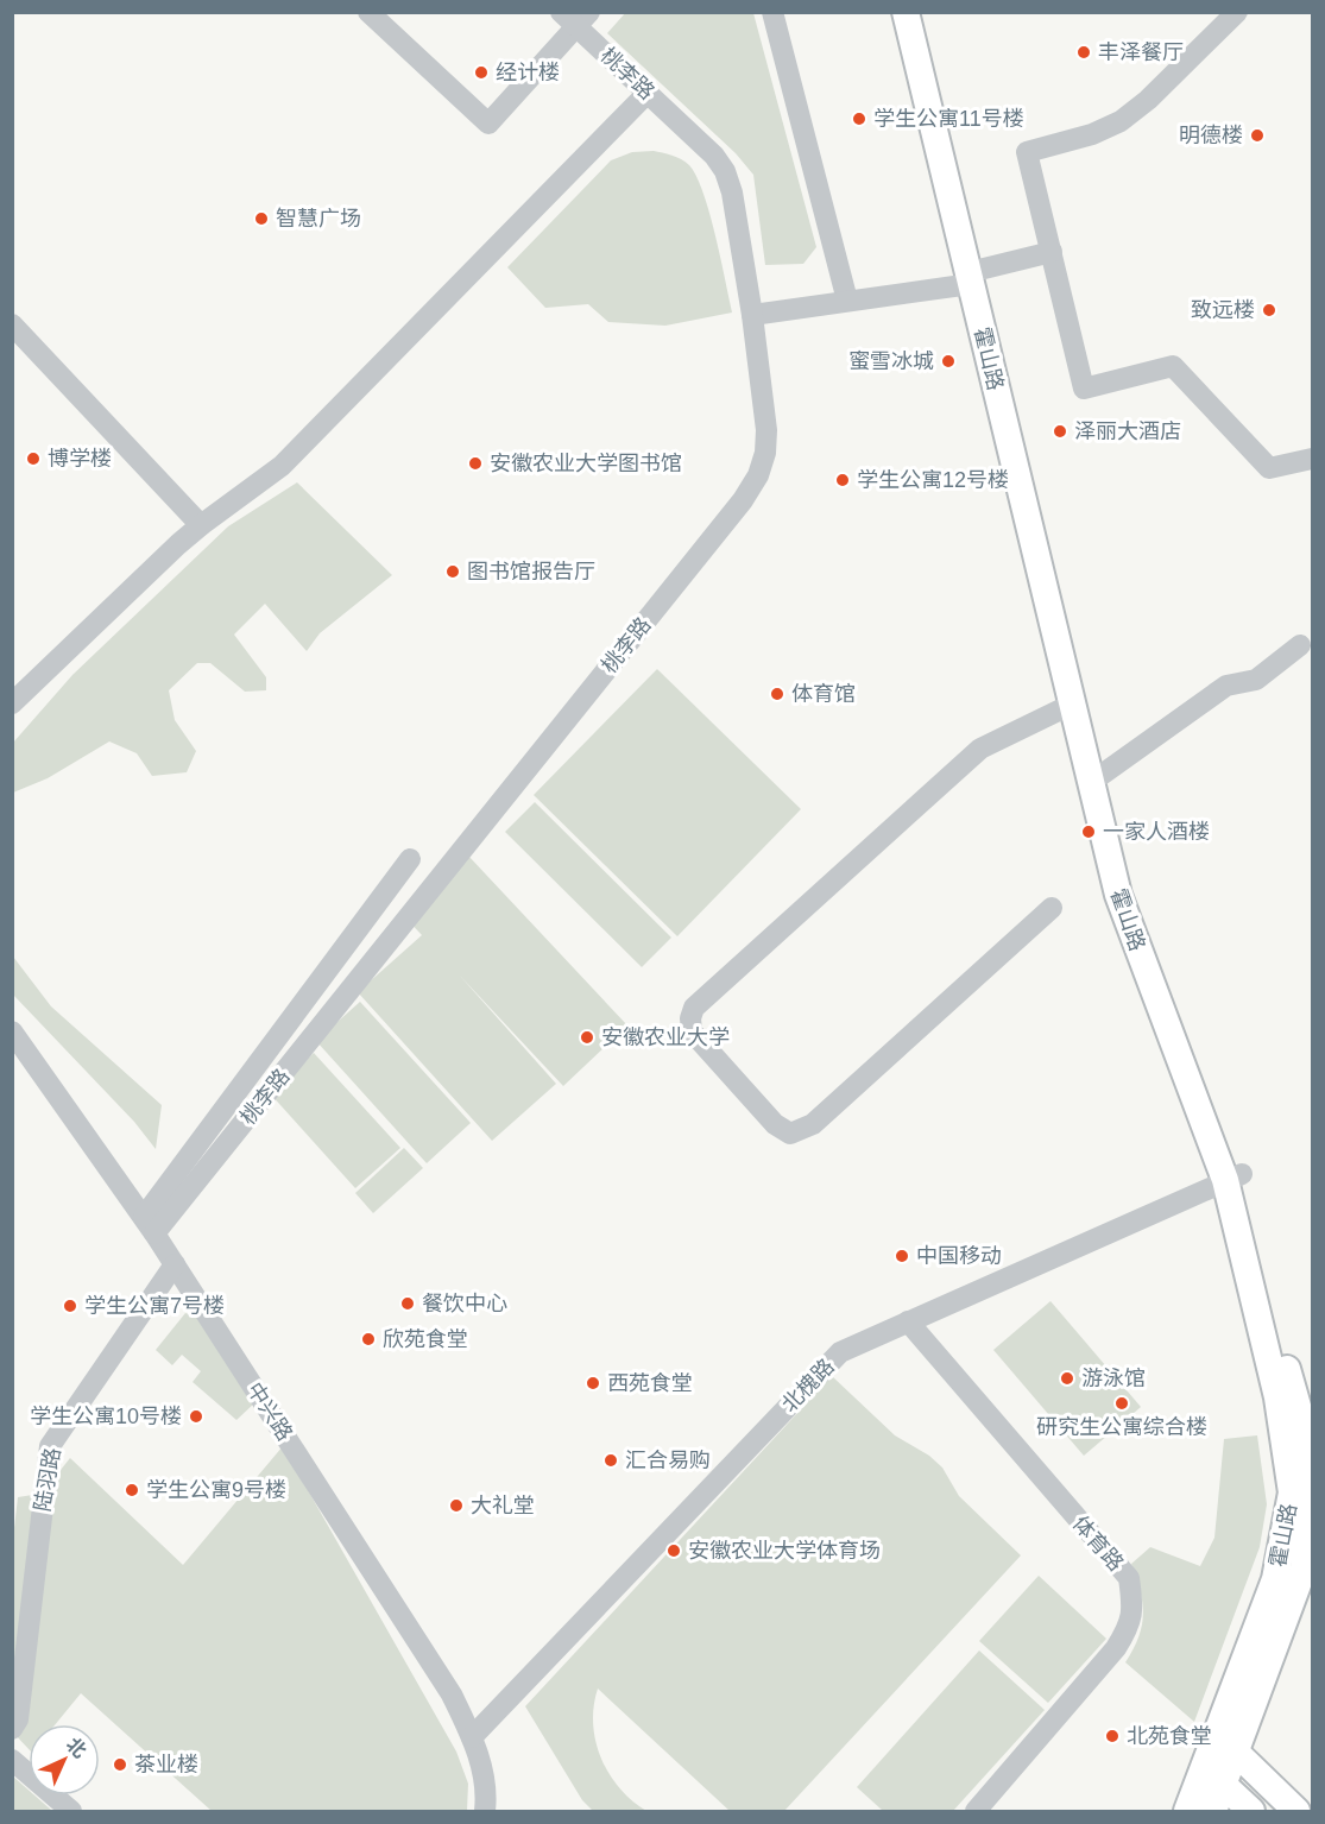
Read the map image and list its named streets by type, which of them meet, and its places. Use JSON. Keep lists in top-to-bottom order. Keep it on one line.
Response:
{"streets":{"main road":["霍山路"],"street":["桃李路","北槐路","中兴路","陆羽路","体育路"]},"crossings":[["桃李路","中兴路"],["霍山路","北槐路"],["北槐路","中兴路"],["北槐路","体育路"],["中兴路","陆羽路"]],"places":["丰泽餐厅","经计楼","学生公寓11号楼","明德楼","智慧广场","致远楼","蜜雪冰城","泽丽大酒店","博学楼","安徽农业大学图书馆","学生公寓12号楼","图书馆报告厅","体育馆","一家人酒楼","安徽农业大学","中国移动","餐饮中心","学生公寓7号楼","欣苑食堂","游泳馆","西苑食堂","研究生公寓综合楼","学生公寓10号楼","汇合易购","学生公寓9号楼","大礼堂","安徽农业大学体育场","北苑食堂","茶业楼"],"north":"top right"}
